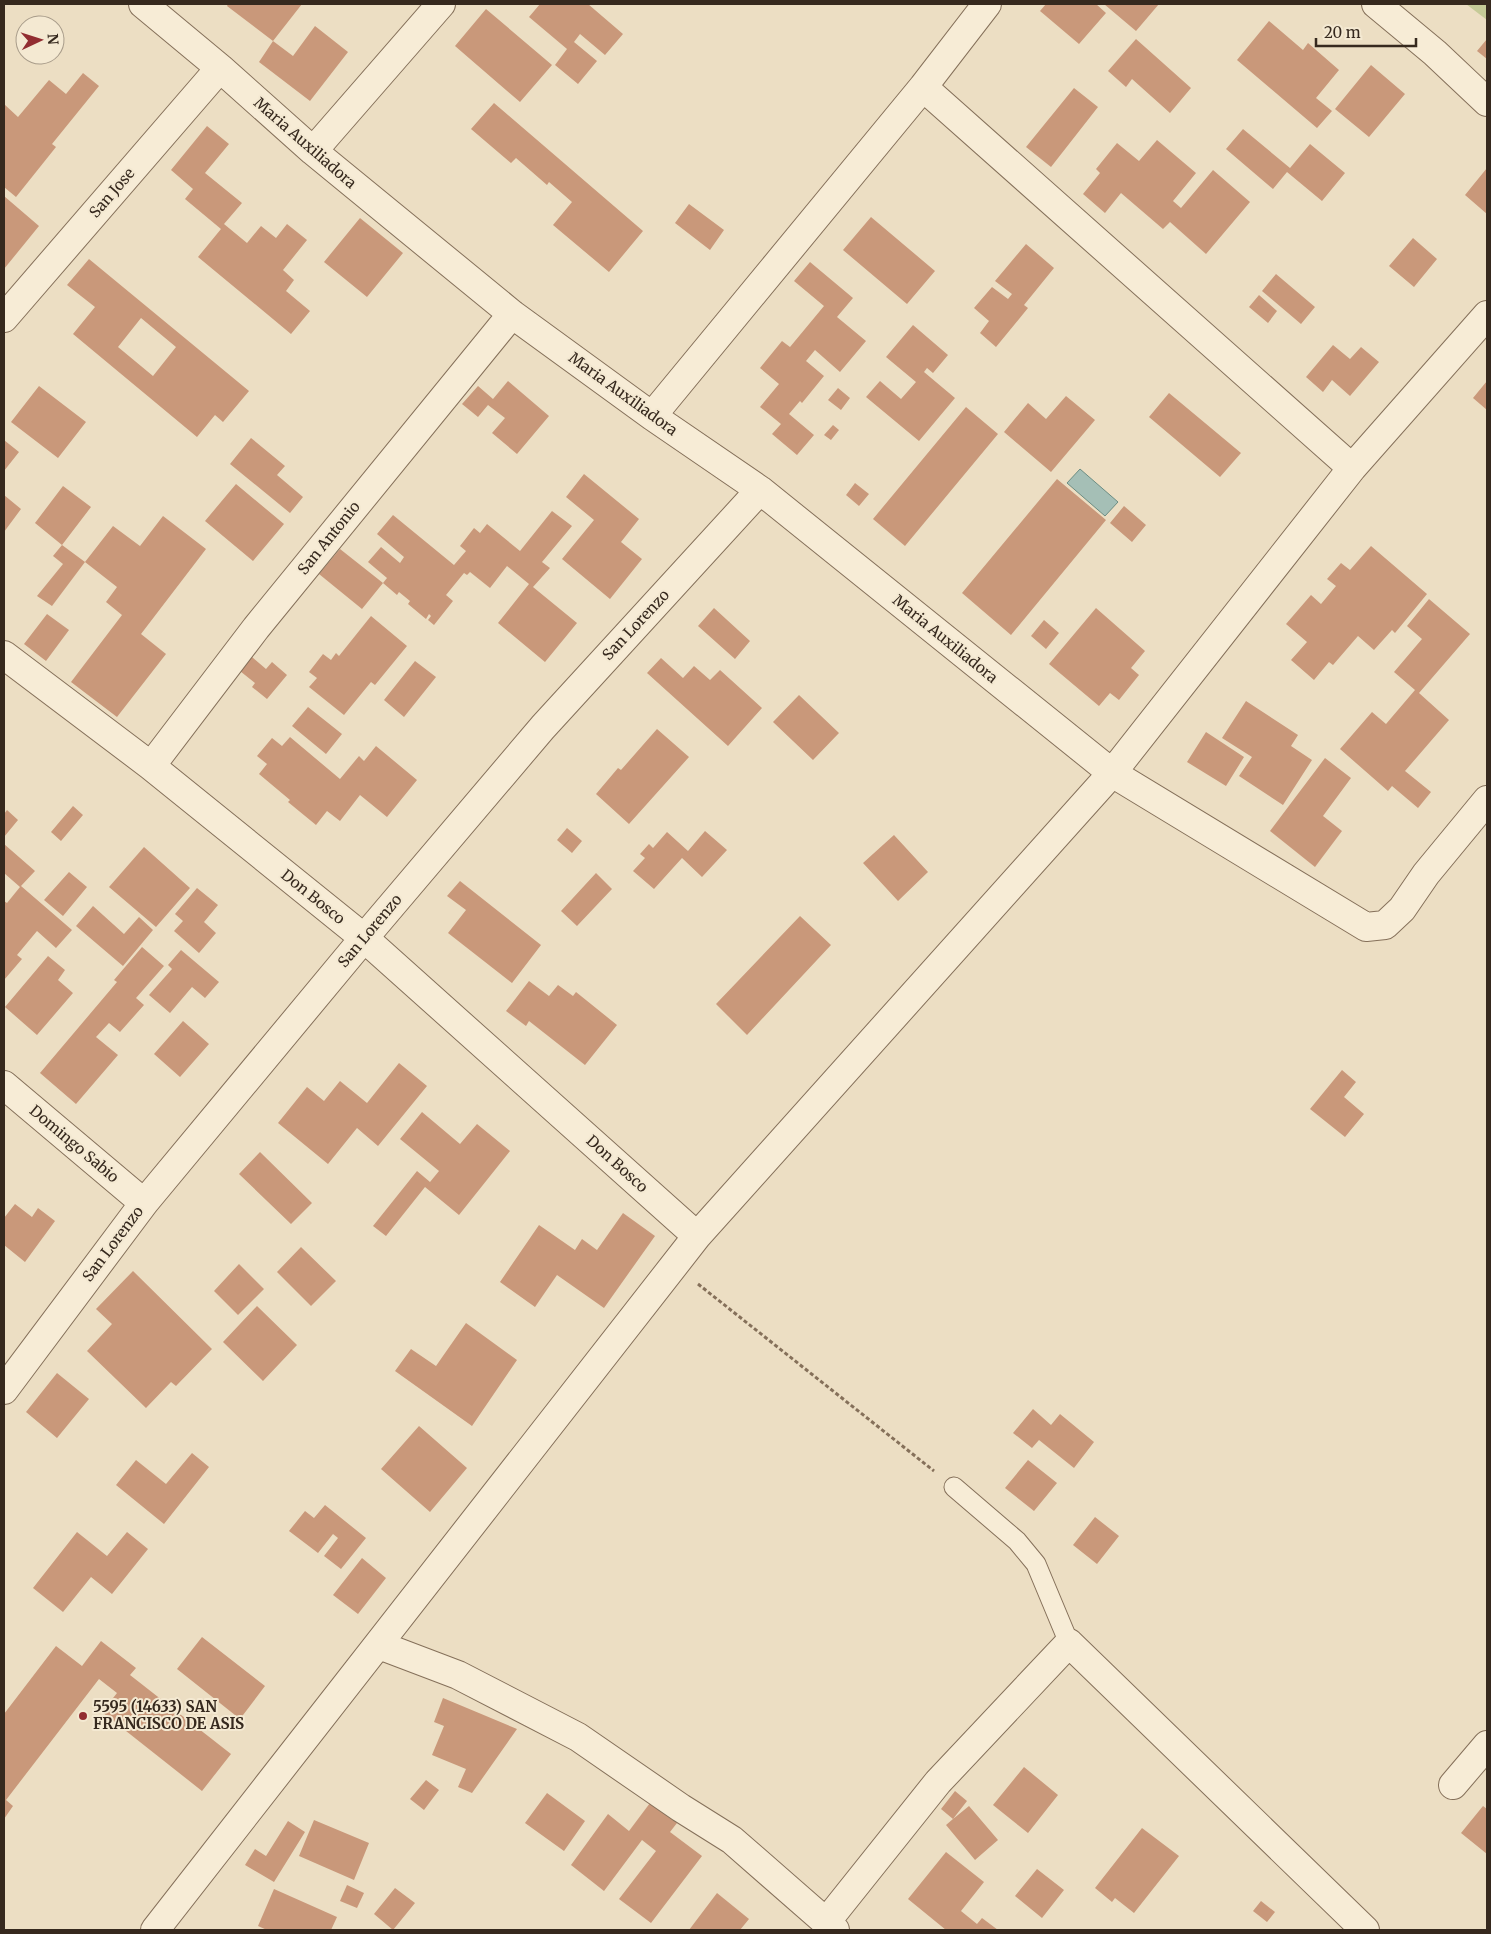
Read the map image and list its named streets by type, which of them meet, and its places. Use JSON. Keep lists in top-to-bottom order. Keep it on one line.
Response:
{"streets":{"street":["Maria Auxiliadora","San Jose","San Antonio","San Lorenzo","Don Bosco","Domingo Sabio"]},"crossings":[["Maria Auxiliadora","San Jose"],["Maria Auxiliadora","San Antonio"],["Maria Auxiliadora","San Lorenzo"],["San Antonio","Don Bosco"],["San Lorenzo","Don Bosco"],["San Lorenzo","Domingo Sabio"]],"places":["5595 (14633) SAN FRANCISCO DE ASIS"],"scale_bar":"20 m","north":"right"}
